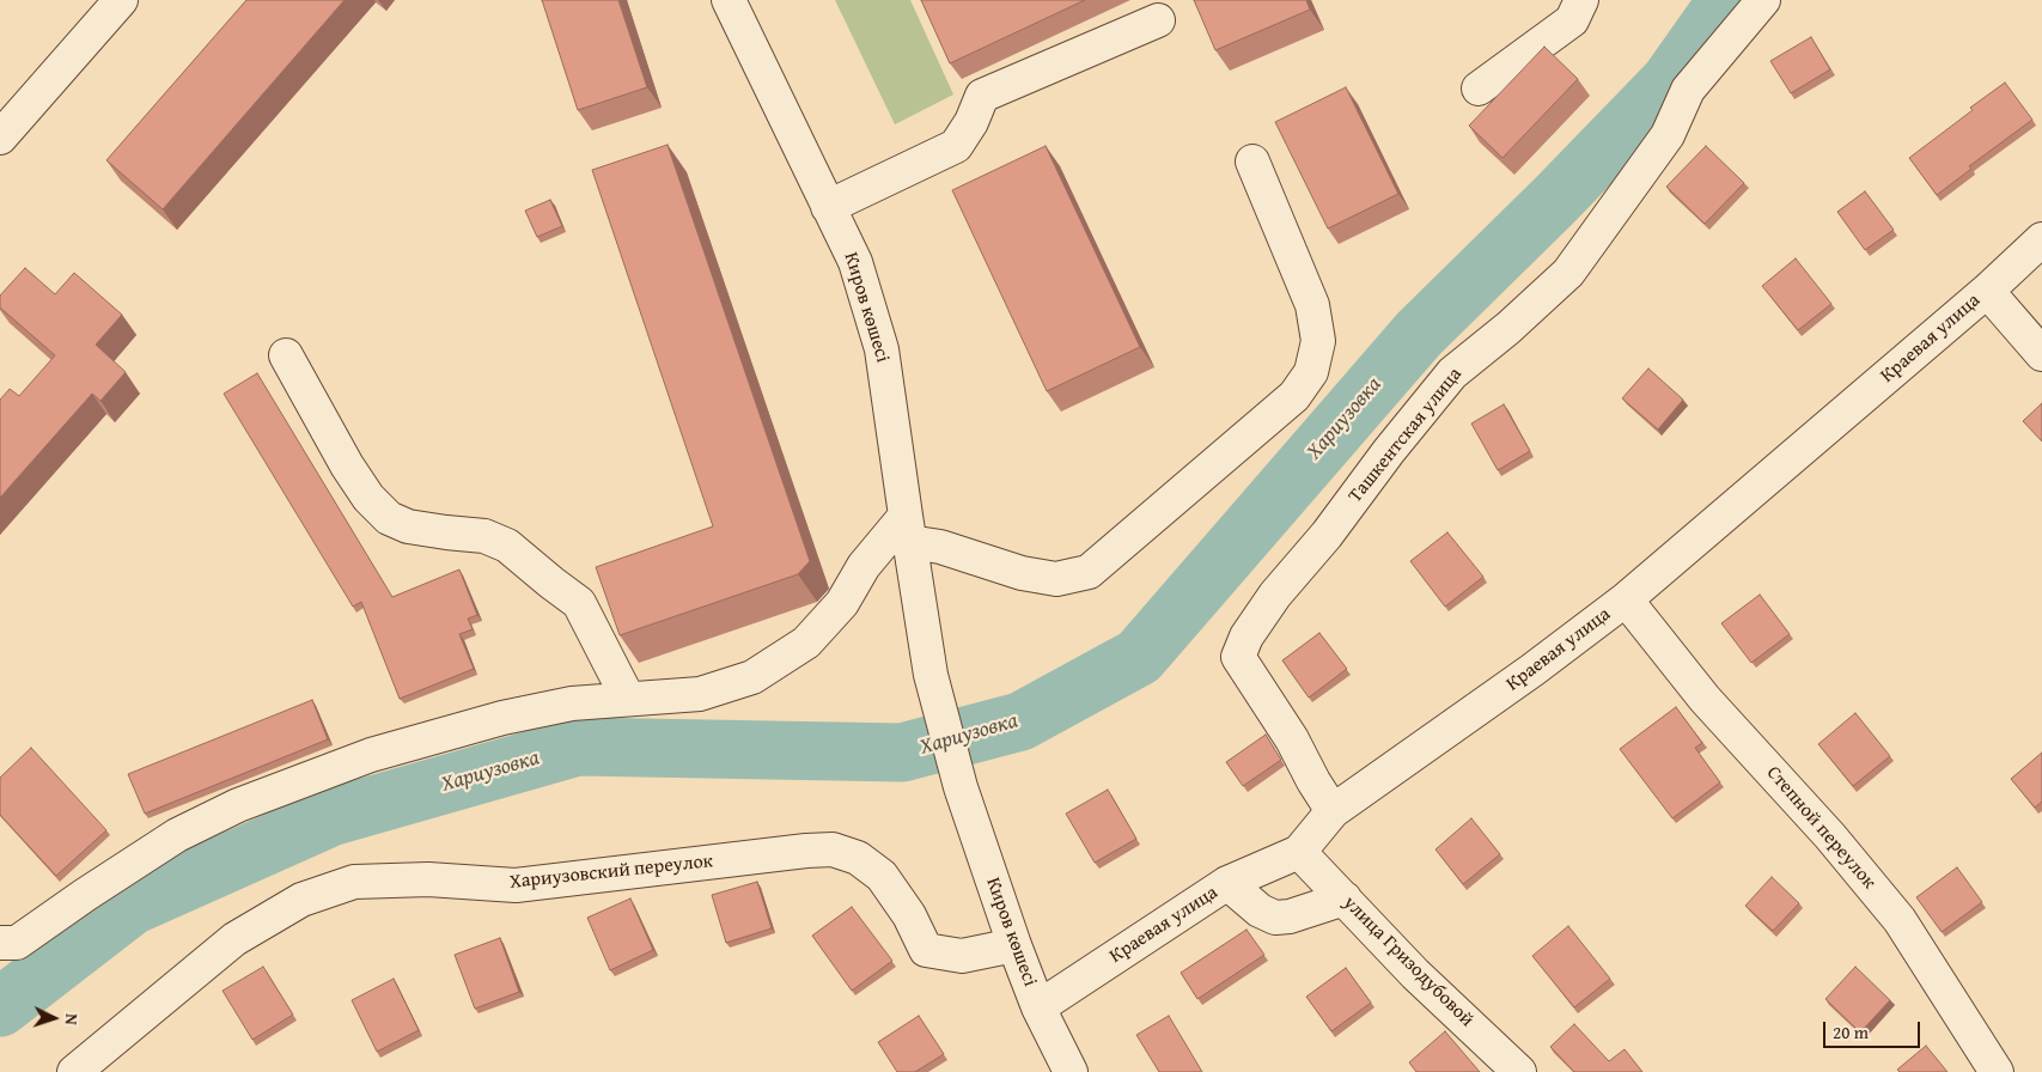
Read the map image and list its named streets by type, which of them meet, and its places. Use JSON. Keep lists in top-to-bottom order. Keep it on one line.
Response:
{"streets":{"street":["Киров көшесі","Краевая улица","Ташкентская улица","Степной переулок","Хариузовский переулок","улица Гризодубовой"]},"crossings":[["Киров көшесі","Краевая улица"],["Киров көшесі","Хариузовский переулок"],["Краевая улица","Ташкентская улица"],["Краевая улица","Степной переулок"],["Краевая улица","улица Гризодубовой"]],"water":["Хариузовка"],"scale_bar":"20 m","north":"right"}
